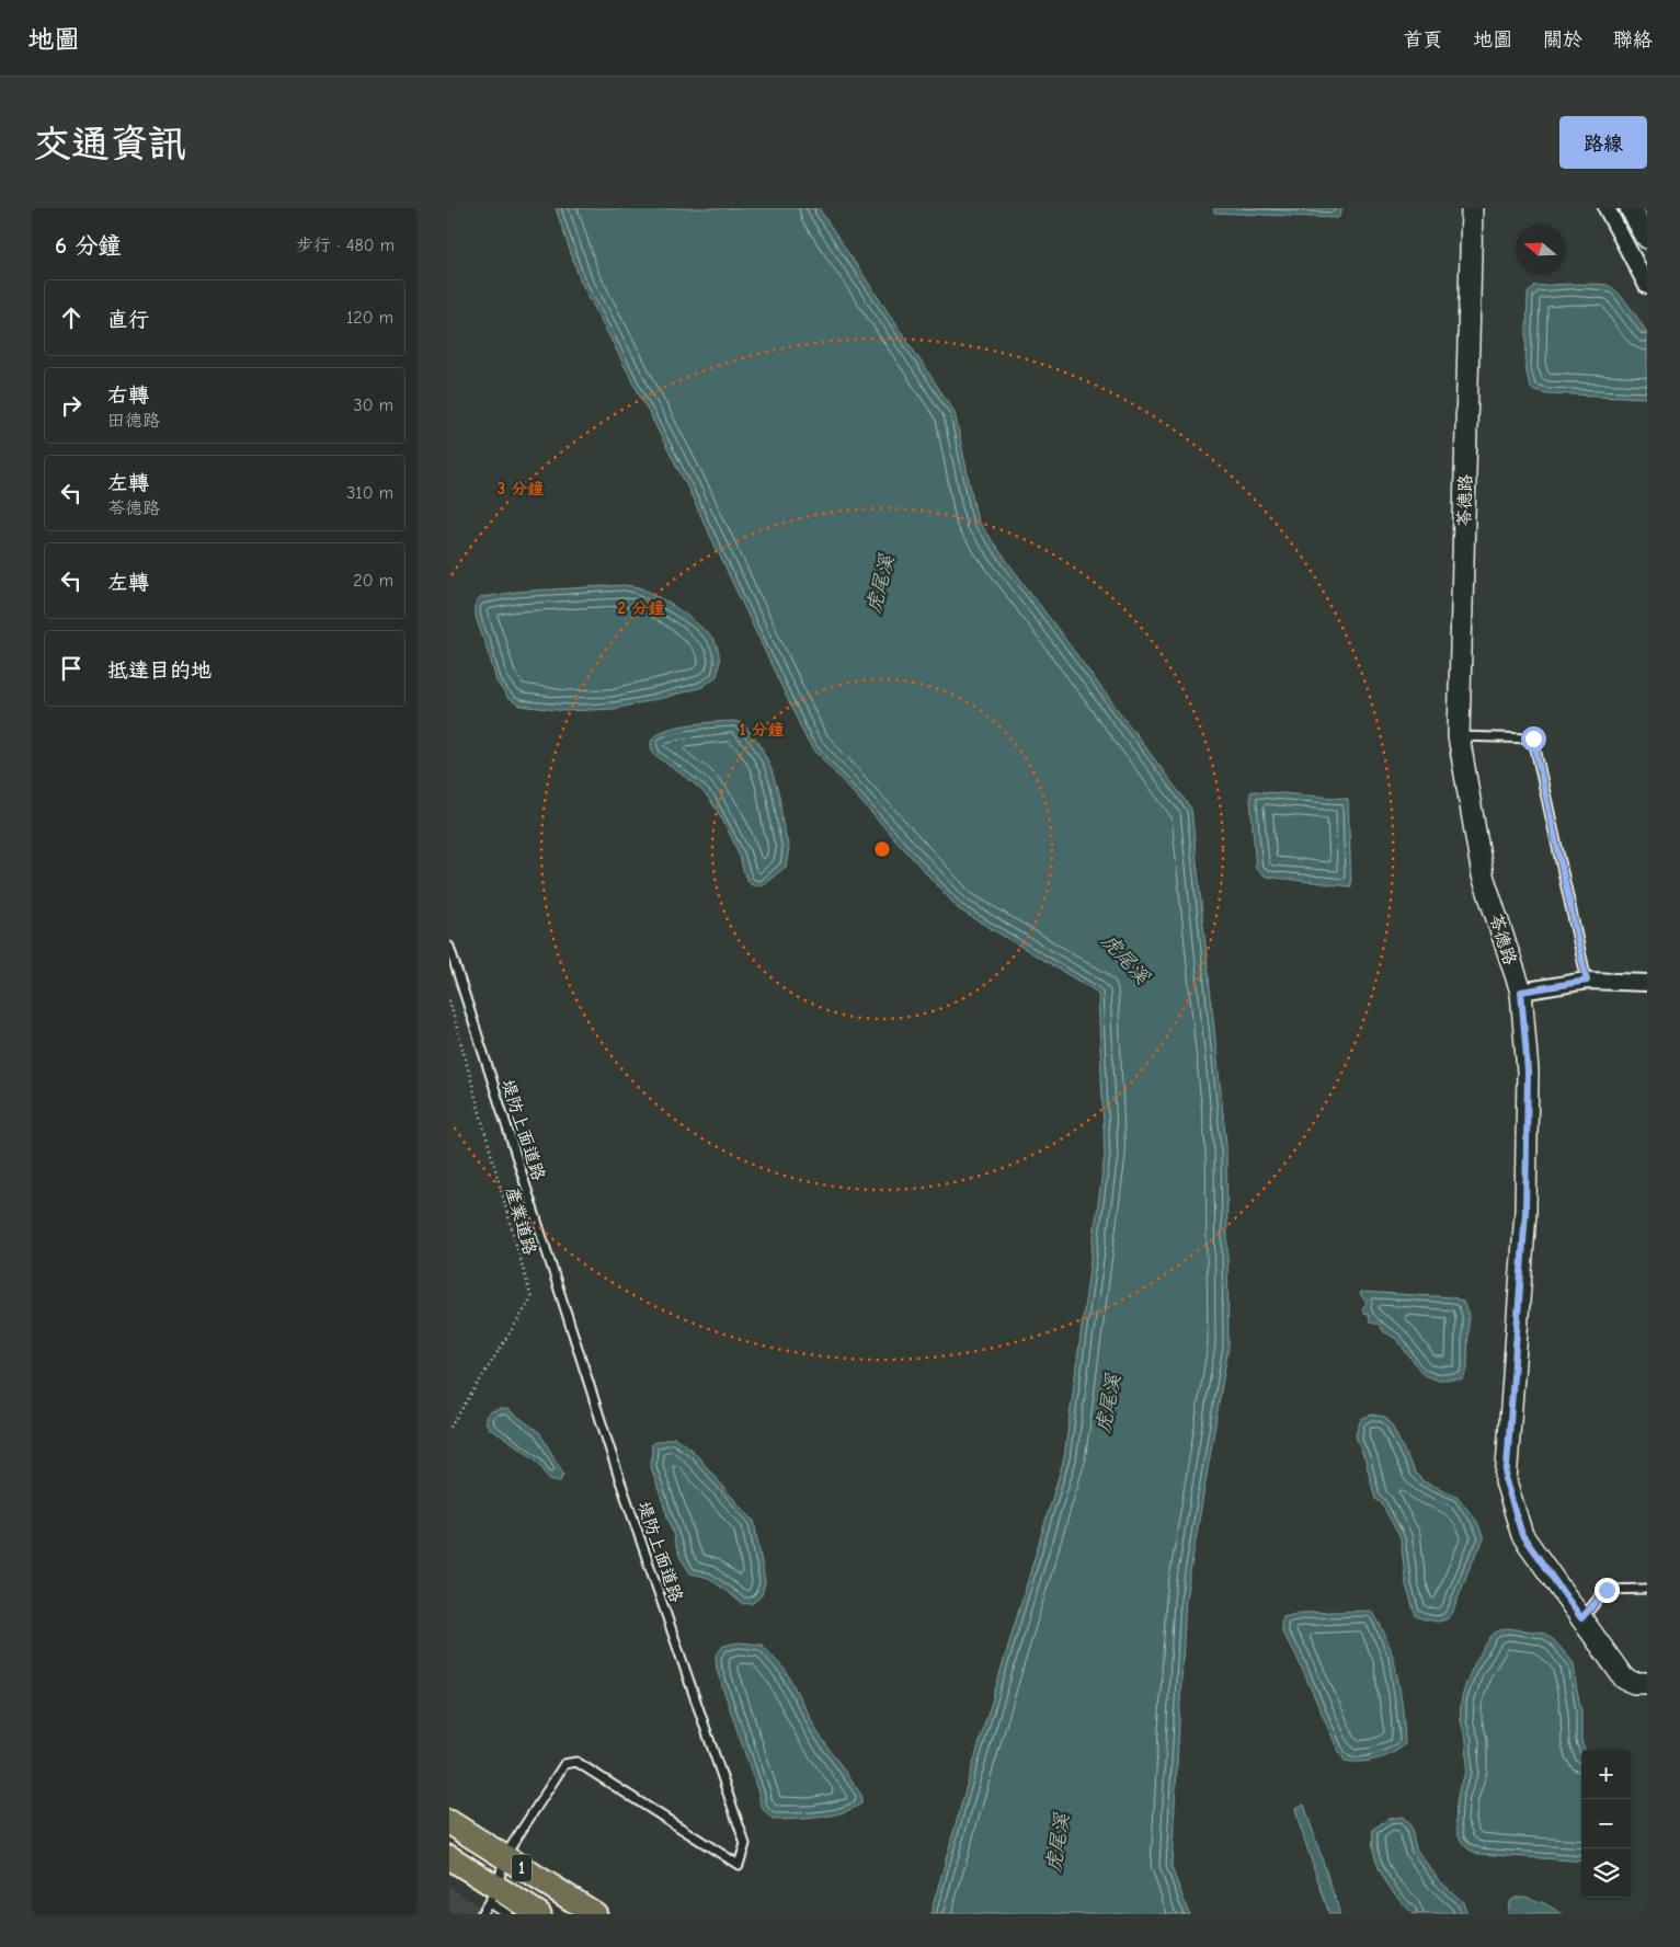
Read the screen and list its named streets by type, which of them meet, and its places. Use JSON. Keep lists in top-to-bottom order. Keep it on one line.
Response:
{"streets":{"main road":["1"],"street":["苓德路"],"lane":["堤防上面道路"],"path":["產業道路"]},"crossings":[["堤防上面道路","1"]],"water":["虎尾溪"],"north":"left","page":{"header":"地圖","nav":["首頁","地圖","關於","聯絡"],"buttons":"路線","title":"交通資訊","heading":["6 分鐘","步行 · 480 m"],"list":[["直行","120 m"],["右轉","田德路","30 m"],["左轉","苓德路","310 m"],["左轉","20 m"],"抵達目的地"],"map_buttons":["+","−"]},"rings":["3 分鐘","2 分鐘","1 分鐘"]}
